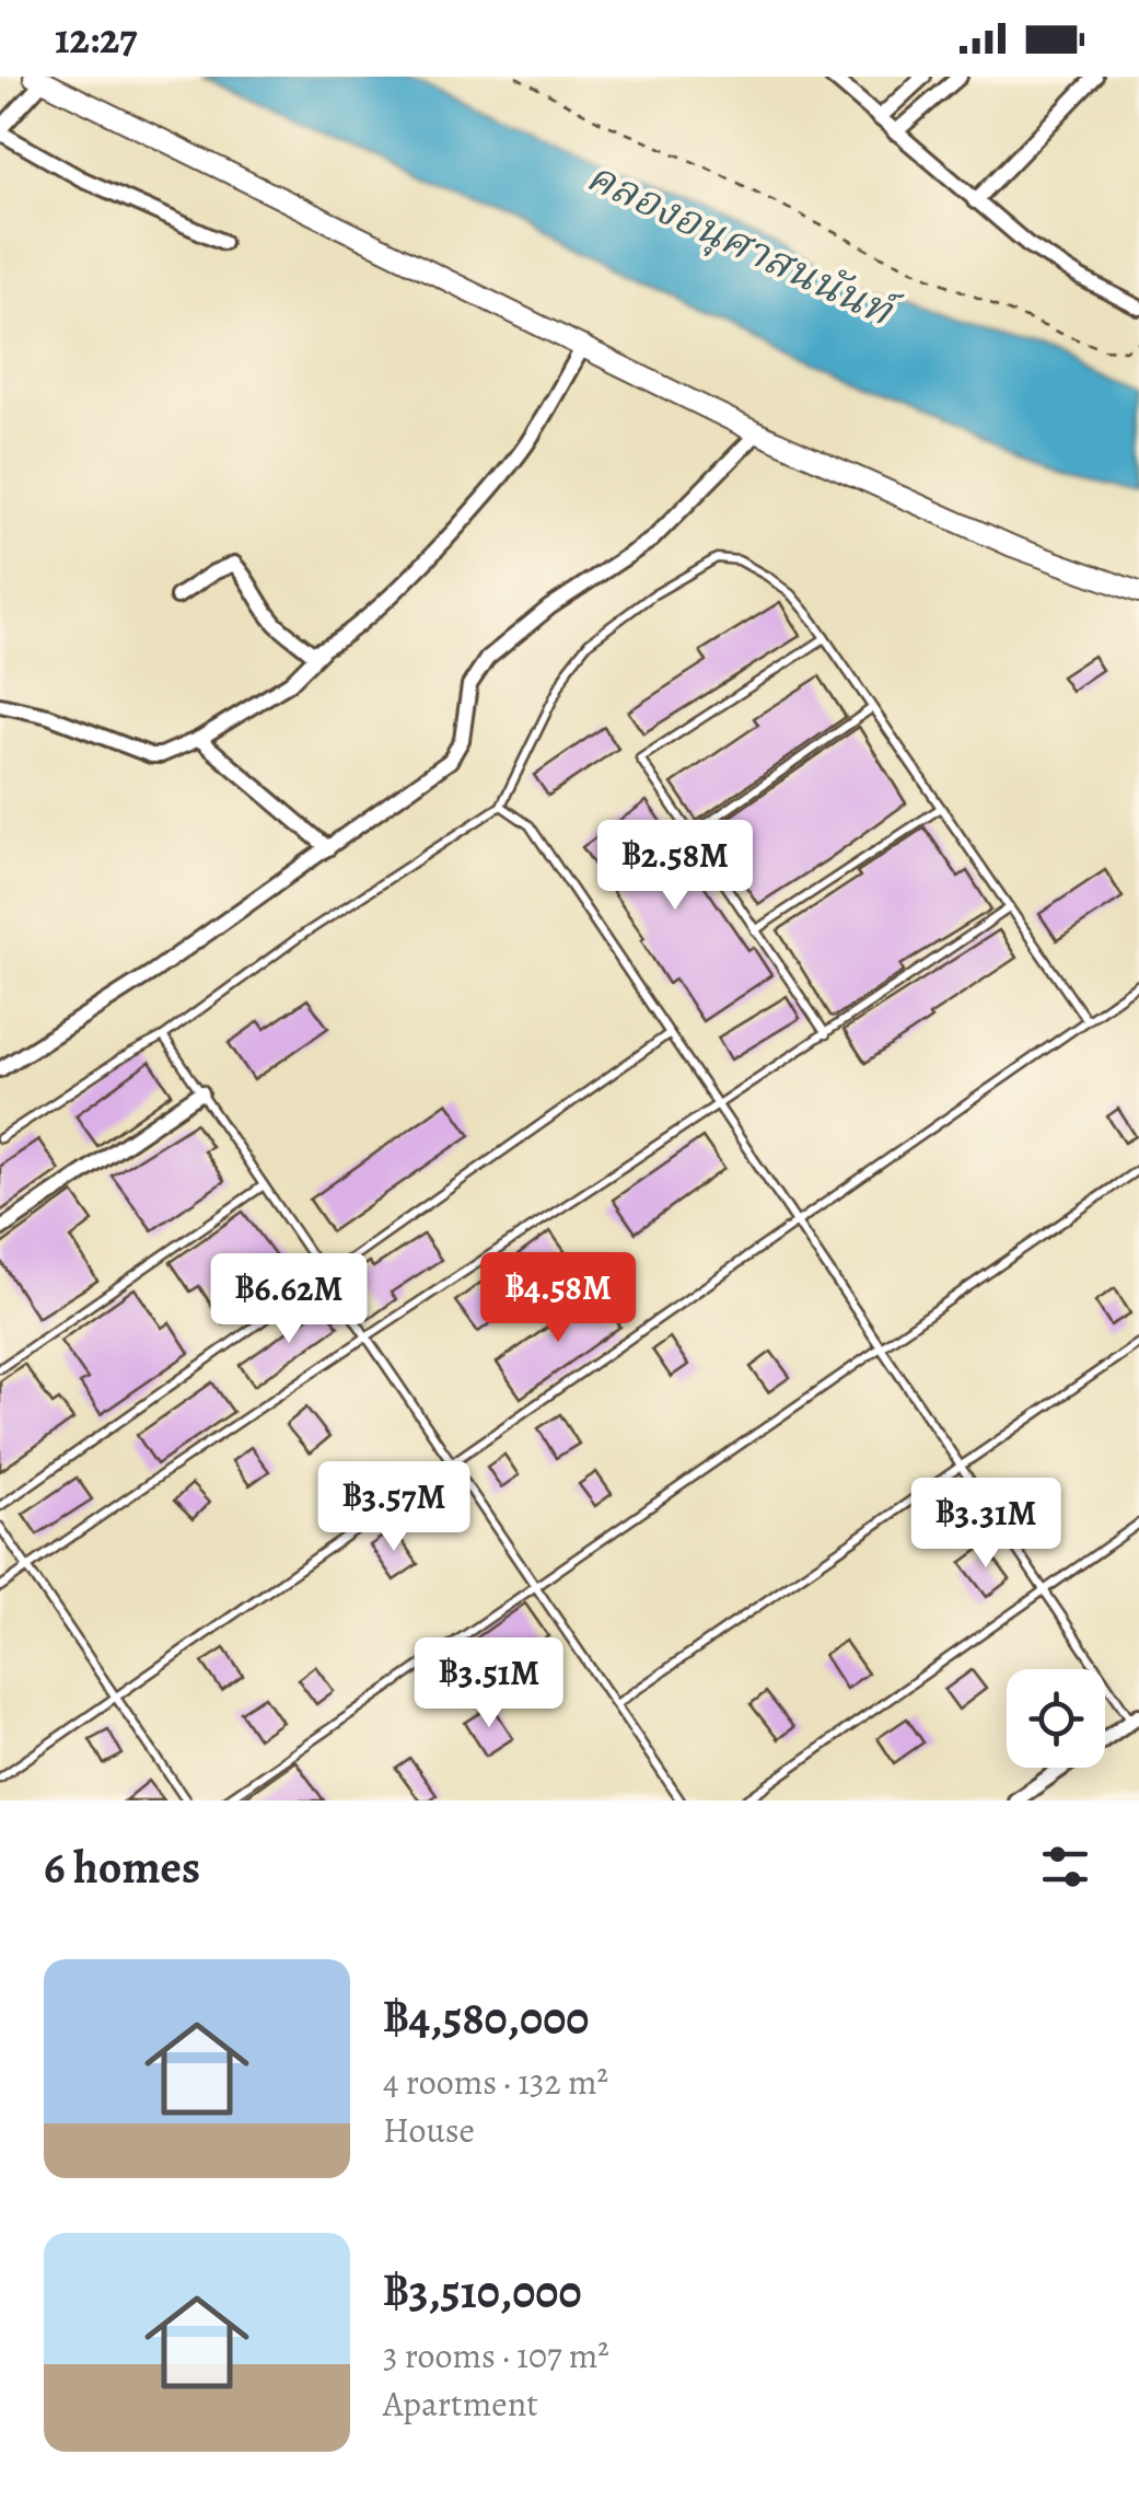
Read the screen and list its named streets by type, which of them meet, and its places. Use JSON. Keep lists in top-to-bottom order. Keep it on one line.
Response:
{"water":["คลองอนุศาสนนันท์"],"page":{"status":"12:27","price":["฿2.58M","฿4.58M","฿6.62M","฿3.57M","฿3.31M","฿3.51M"],"heading":"6 homes","list":[{"name":"฿4,580,000","note":"4 rooms · 132 m² · House"},{"name":"฿3,510,000","note":"3 rooms · 107 m² · Apartment"}]}}
